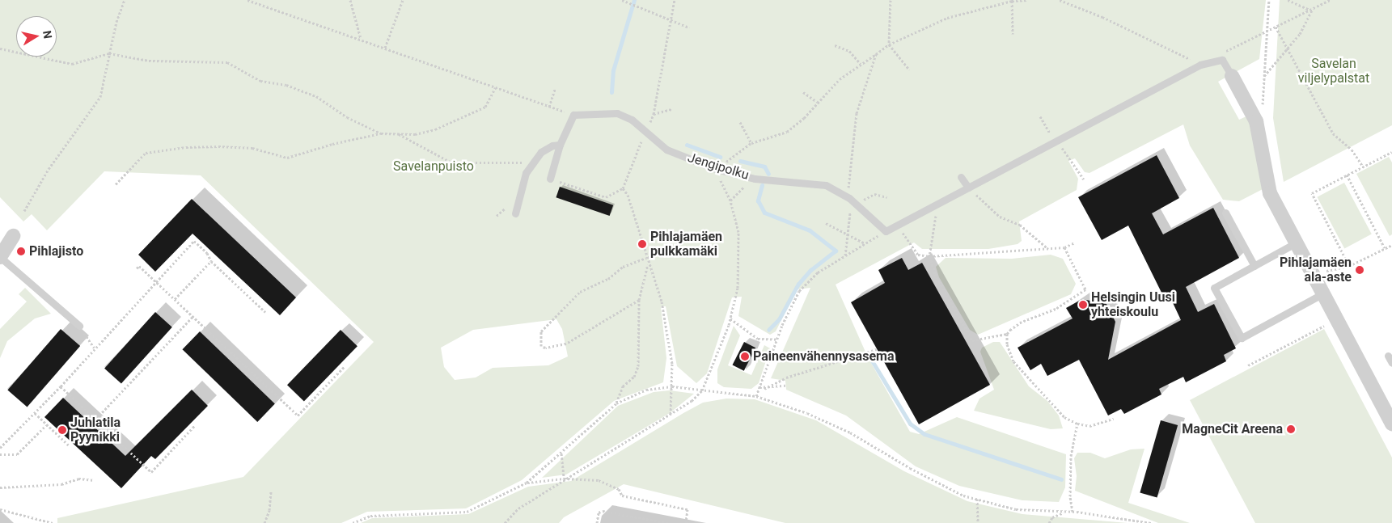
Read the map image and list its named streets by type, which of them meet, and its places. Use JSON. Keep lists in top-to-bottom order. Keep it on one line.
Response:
{"streets":{"lane":["Jengipolku"]},"parks":["Savelan viljelypalstat","Savelanpuisto"],"places":["Pihlajamäen pulkkamäki","Pihlajisto","Pihlajamäen ala-aste","Helsingin Uusi yhteiskoulu","Paineenvähennysasema","MagneCit Areena","Juhlatila Pyynikki"],"north":"right"}
